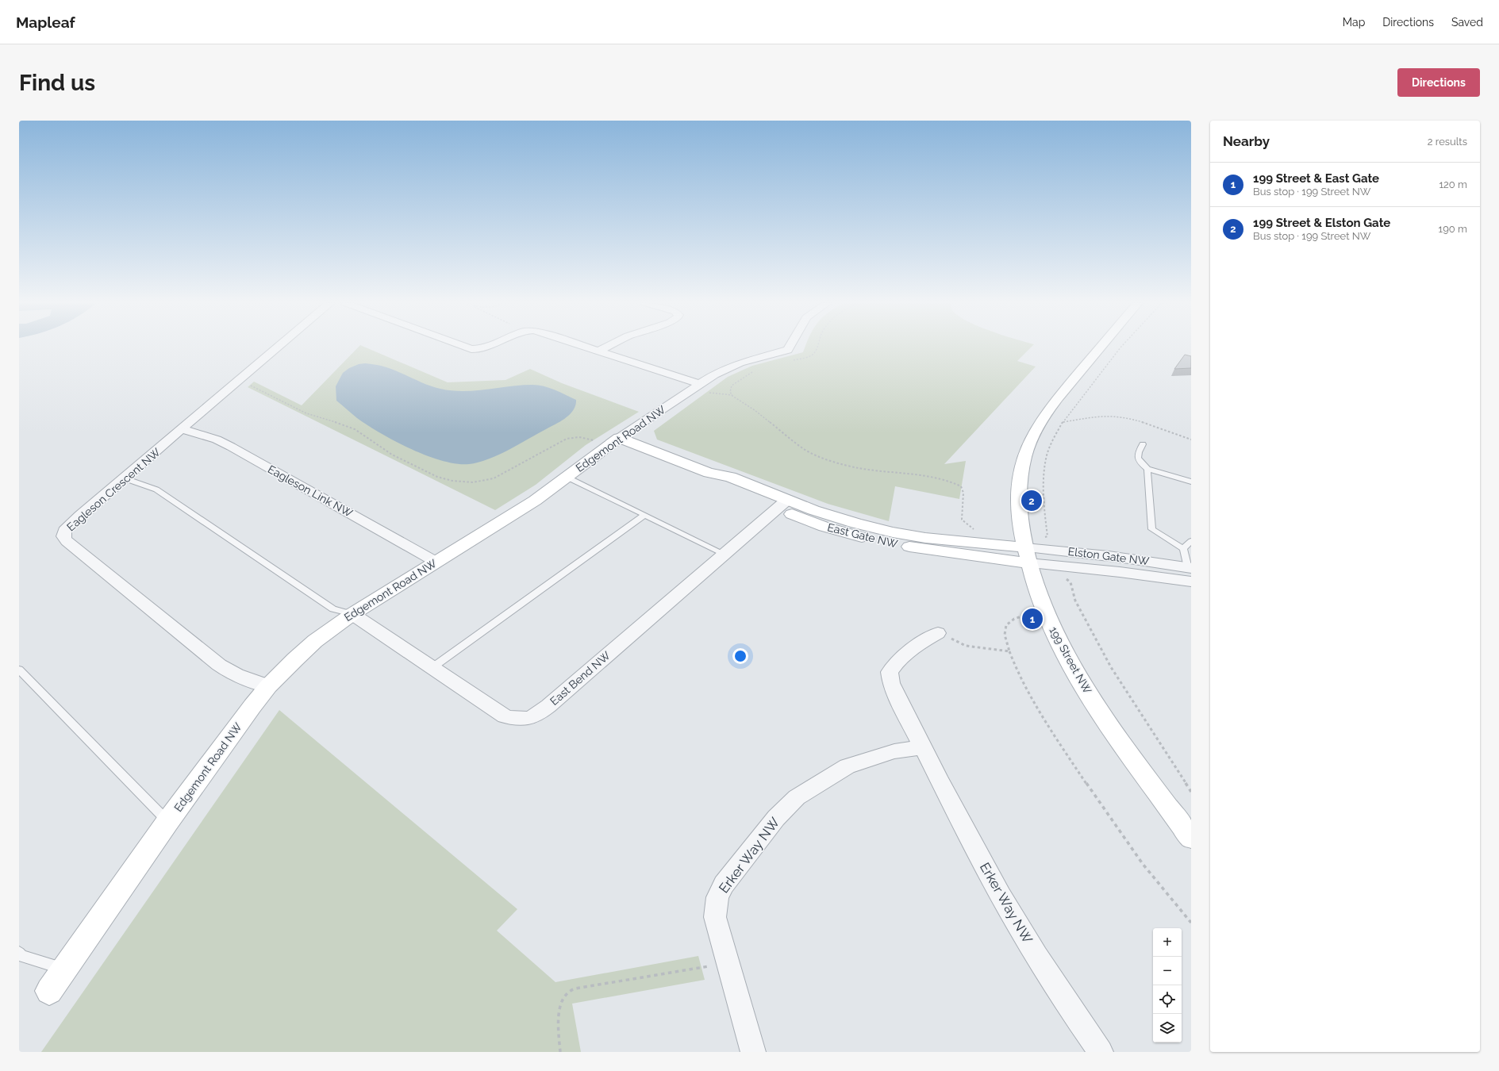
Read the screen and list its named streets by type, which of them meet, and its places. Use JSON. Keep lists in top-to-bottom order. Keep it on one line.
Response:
{"streets":{"street":["Edgemont Road NW","Eagleson Crescent NW","Eagleson Link NW","East Gate NW","Elston Gate NW","199 Street NW","East Bend NW","Erker Way NW"]},"crossings":[["Edgemont Road NW","Eagleson Crescent NW"],["Edgemont Road NW","Eagleson Link NW"],["Edgemont Road NW","East Gate NW"],["Edgemont Road NW","East Bend NW"],["Eagleson Crescent NW","Eagleson Link NW"],["East Gate NW","Elston Gate NW"],["East Gate NW","199 Street NW"],["East Gate NW","East Bend NW"],["Elston Gate NW","199 Street NW"]],"page":{"header":"Mapleaf","nav":["Map","Directions","Saved"],"buttons":"Directions","title":"Find us","heading":["Nearby","2 results"],"list":[{"mark":"1","name":"199 Street & East Gate","note":"Bus stop · 199 Street NW","value":"120 m"},{"mark":"2","name":"199 Street & Elston Gate","note":"Bus stop · 199 Street NW","value":"190 m"}],"pins":["2","1"],"map_buttons":["+","−"]}}
